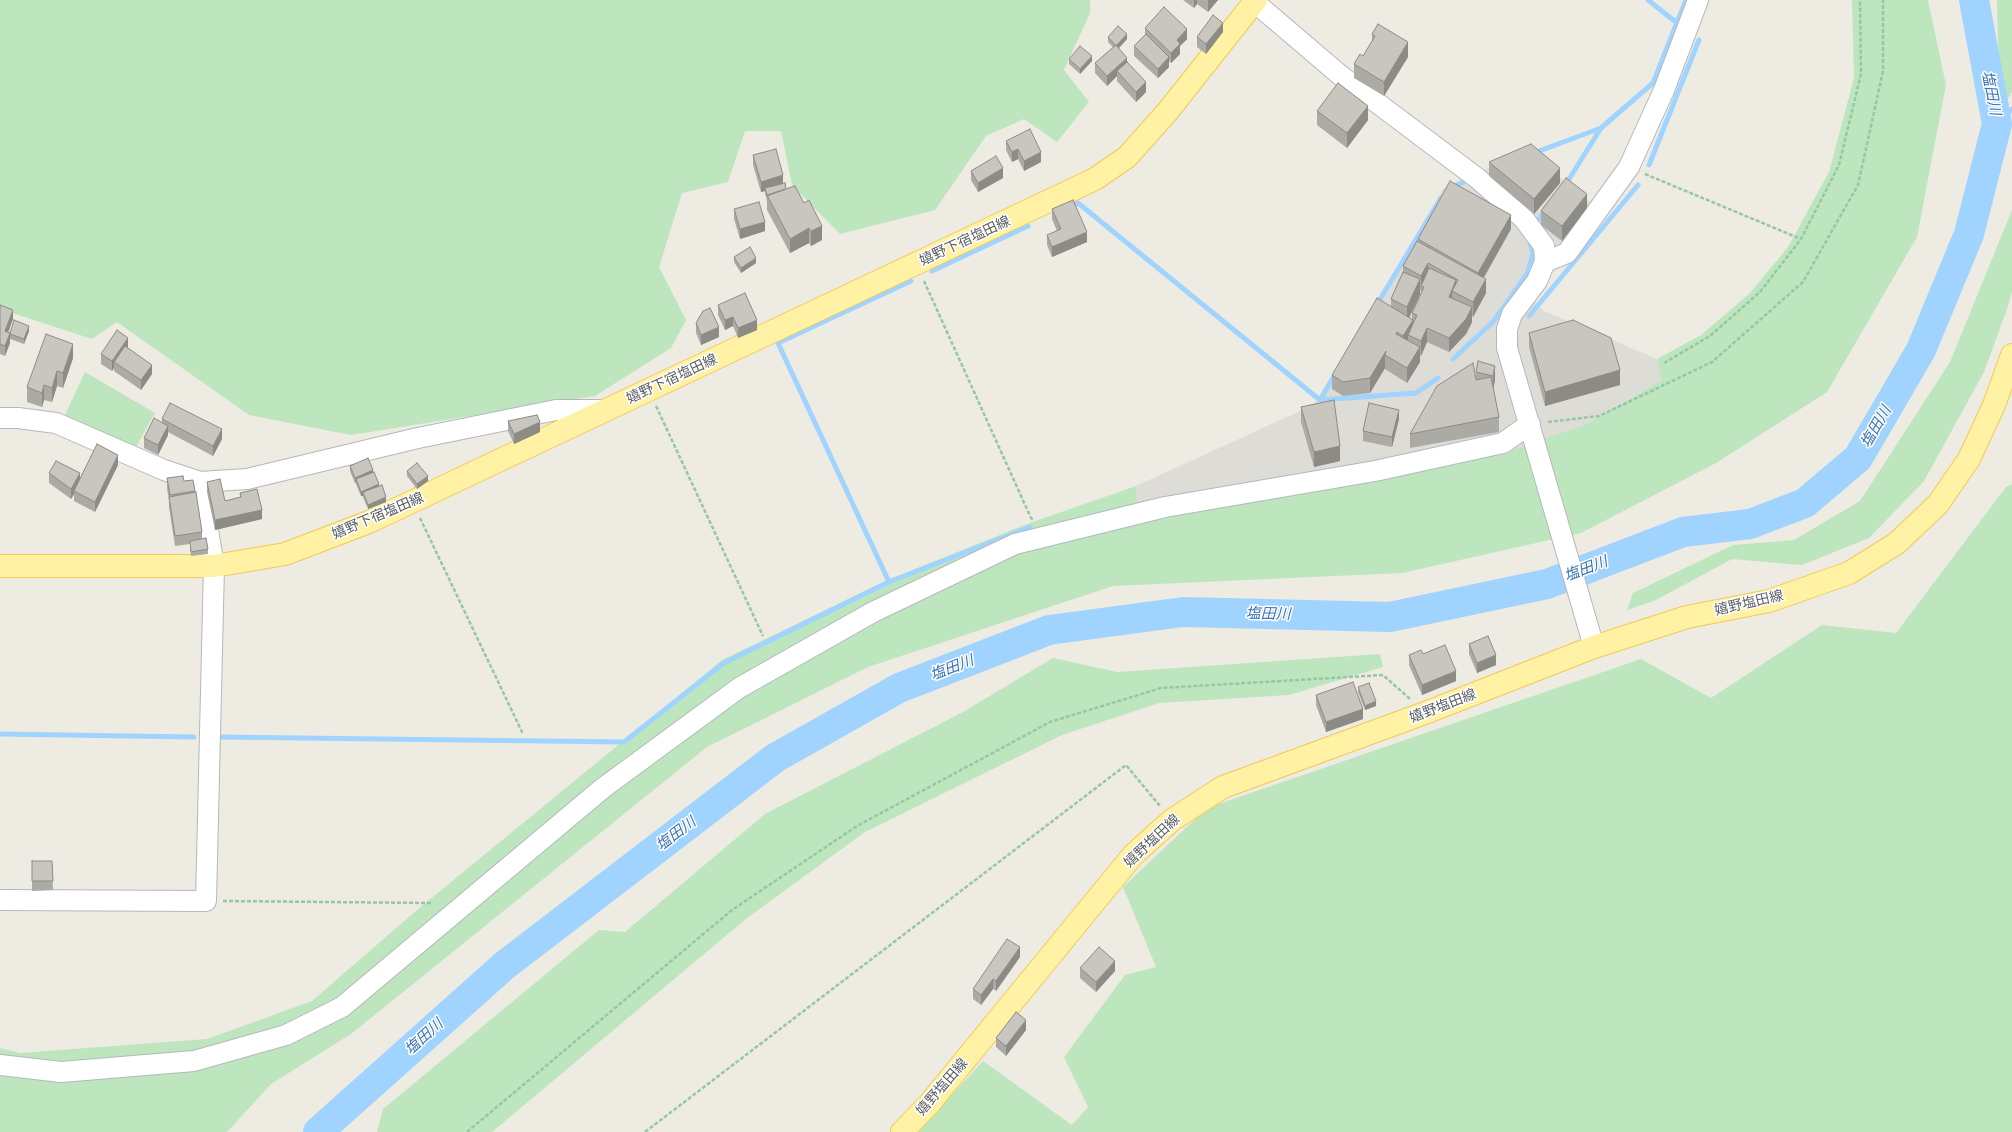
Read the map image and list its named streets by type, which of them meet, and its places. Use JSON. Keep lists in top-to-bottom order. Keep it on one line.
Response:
{"streets":{"main road":["嬉野下宿塩田線","嬉野塩田線"]},"water":["塩田川"]}
